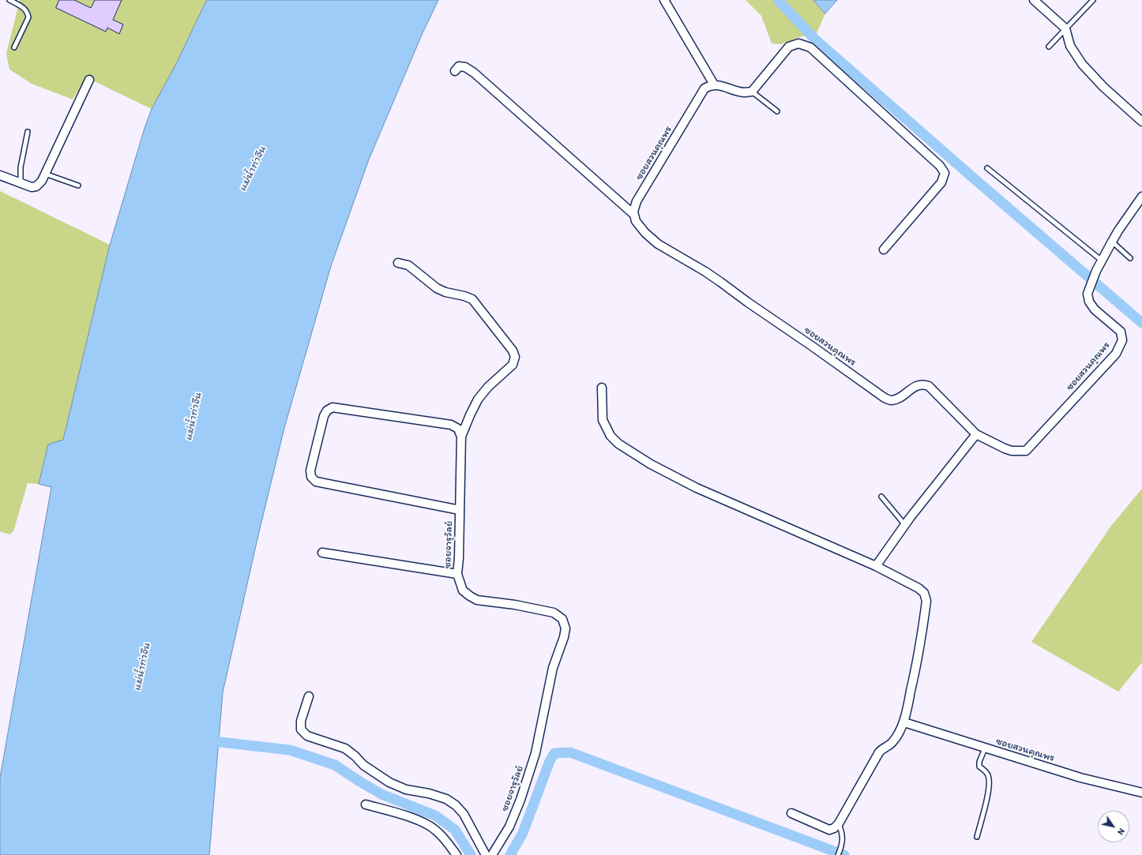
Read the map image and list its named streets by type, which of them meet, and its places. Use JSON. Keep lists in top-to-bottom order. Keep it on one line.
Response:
{"streets":{"street":["ซอยสวนคุณพร","ซอยจารุวัลย์"]},"water":["แม่น้ำท่าจีน"],"north":"bottom right"}
